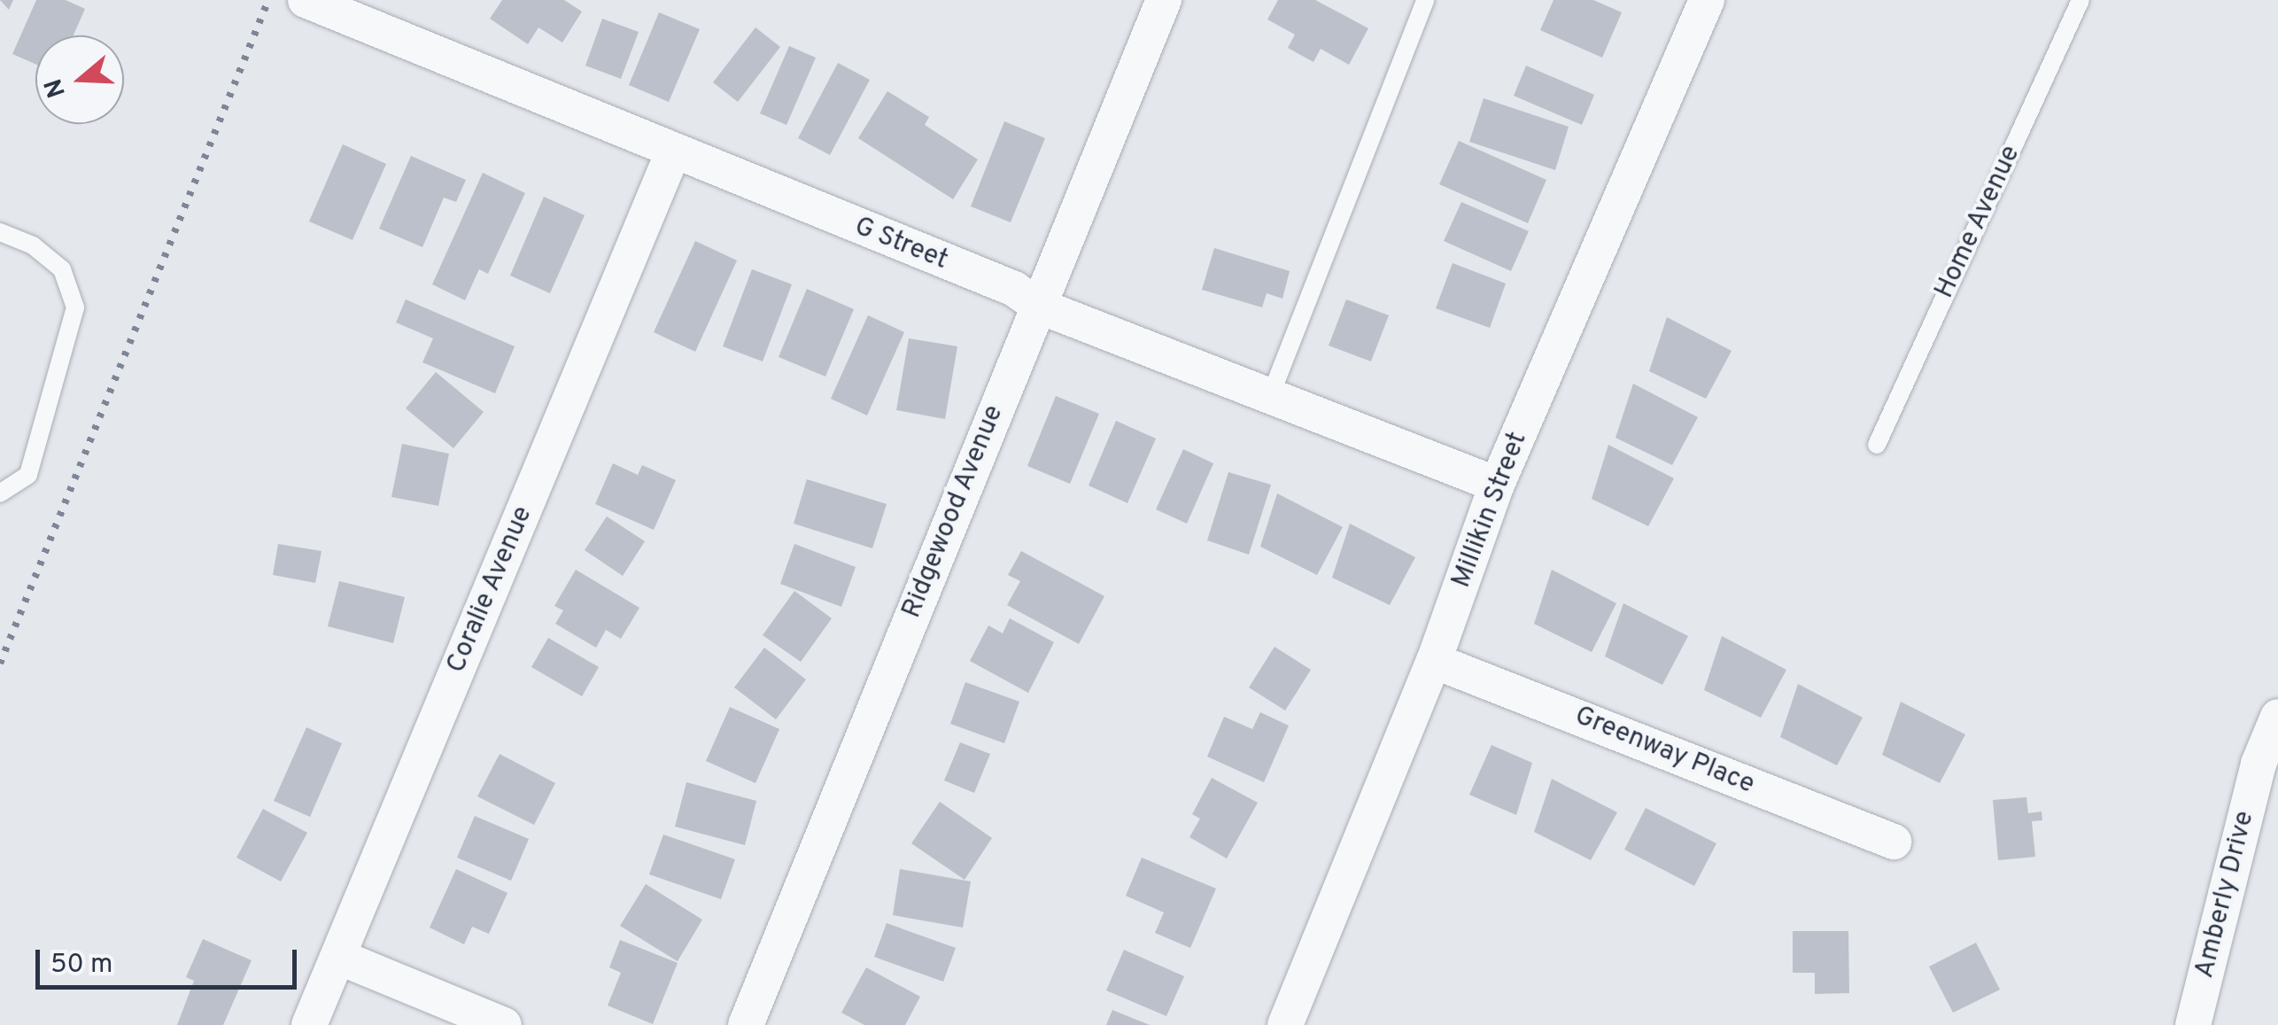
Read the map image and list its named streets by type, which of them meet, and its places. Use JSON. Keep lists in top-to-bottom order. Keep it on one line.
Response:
{"streets":{"street":["G Street","Millikin Street","Ridgewood Avenue","Coralie Avenue","Greenway Place","Amberly Drive"],"lane":["Home Avenue"]},"crossings":[["G Street","Millikin Street"],["G Street","Ridgewood Avenue"],["G Street","Coralie Avenue"],["Millikin Street","Greenway Place"]],"scale_bar":"50 m","north":"left"}
